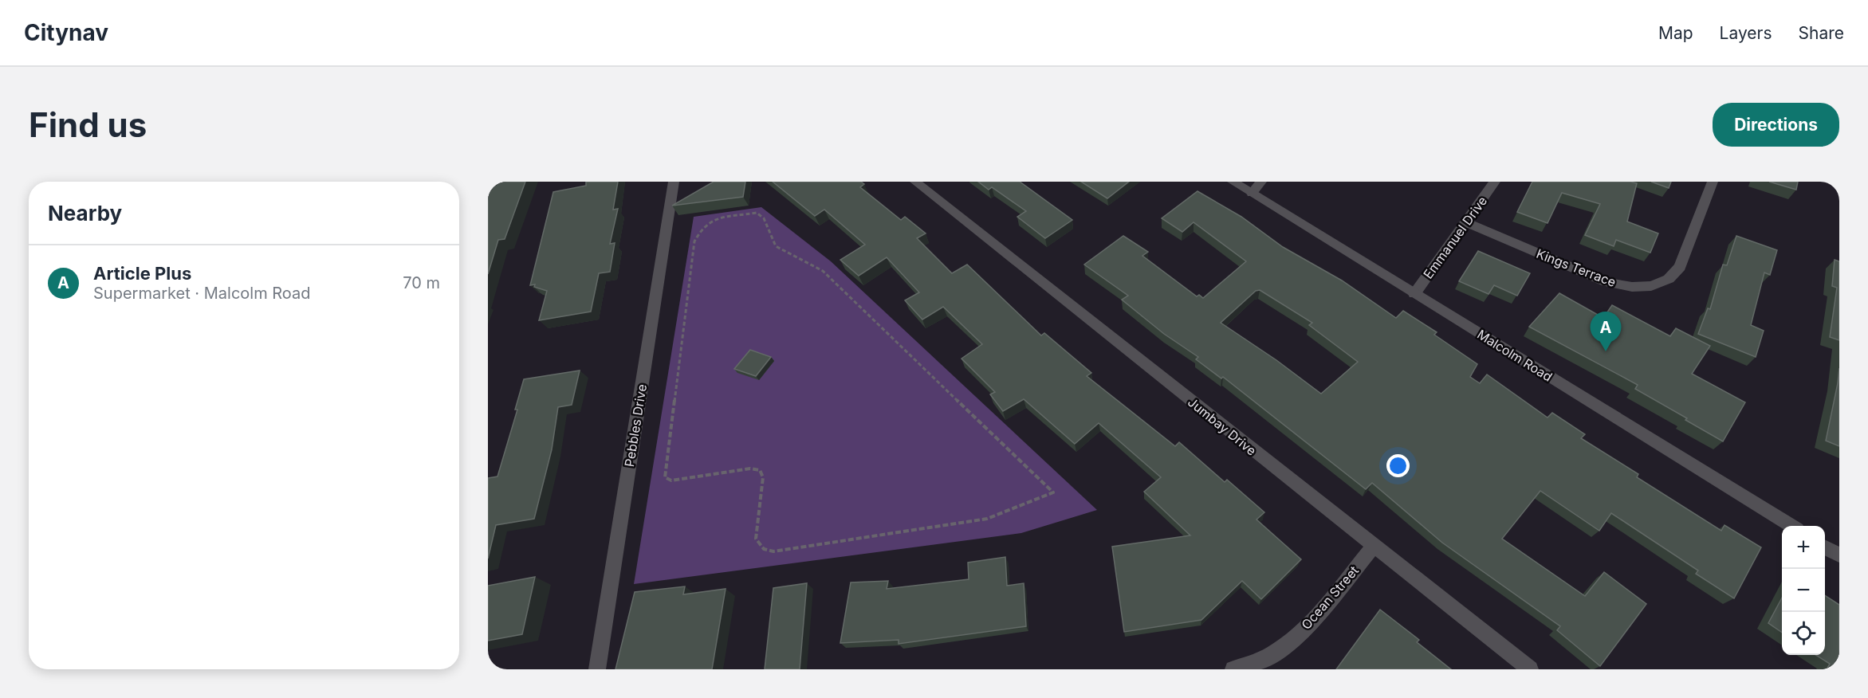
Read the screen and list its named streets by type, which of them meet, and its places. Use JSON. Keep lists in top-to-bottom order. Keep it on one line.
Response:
{"streets":{"street":["Emmanuel Drive","Kings Terrace","Malcolm Road","Pebbles Drive","Jumbay Drive","Ocean Street"]},"crossings":[["Emmanuel Drive","Kings Terrace"],["Emmanuel Drive","Malcolm Road"],["Jumbay Drive","Ocean Street"]],"page":{"header":"Citynav","nav":["Map","Layers","Share"],"buttons":"Directions","title":"Find us","heading":"Nearby","list":[{"mark":"A","name":"Article Plus","note":"Supermarket · Malcolm Road","value":"70 m"}],"pins":"A","map_buttons":["+","−"]}}
